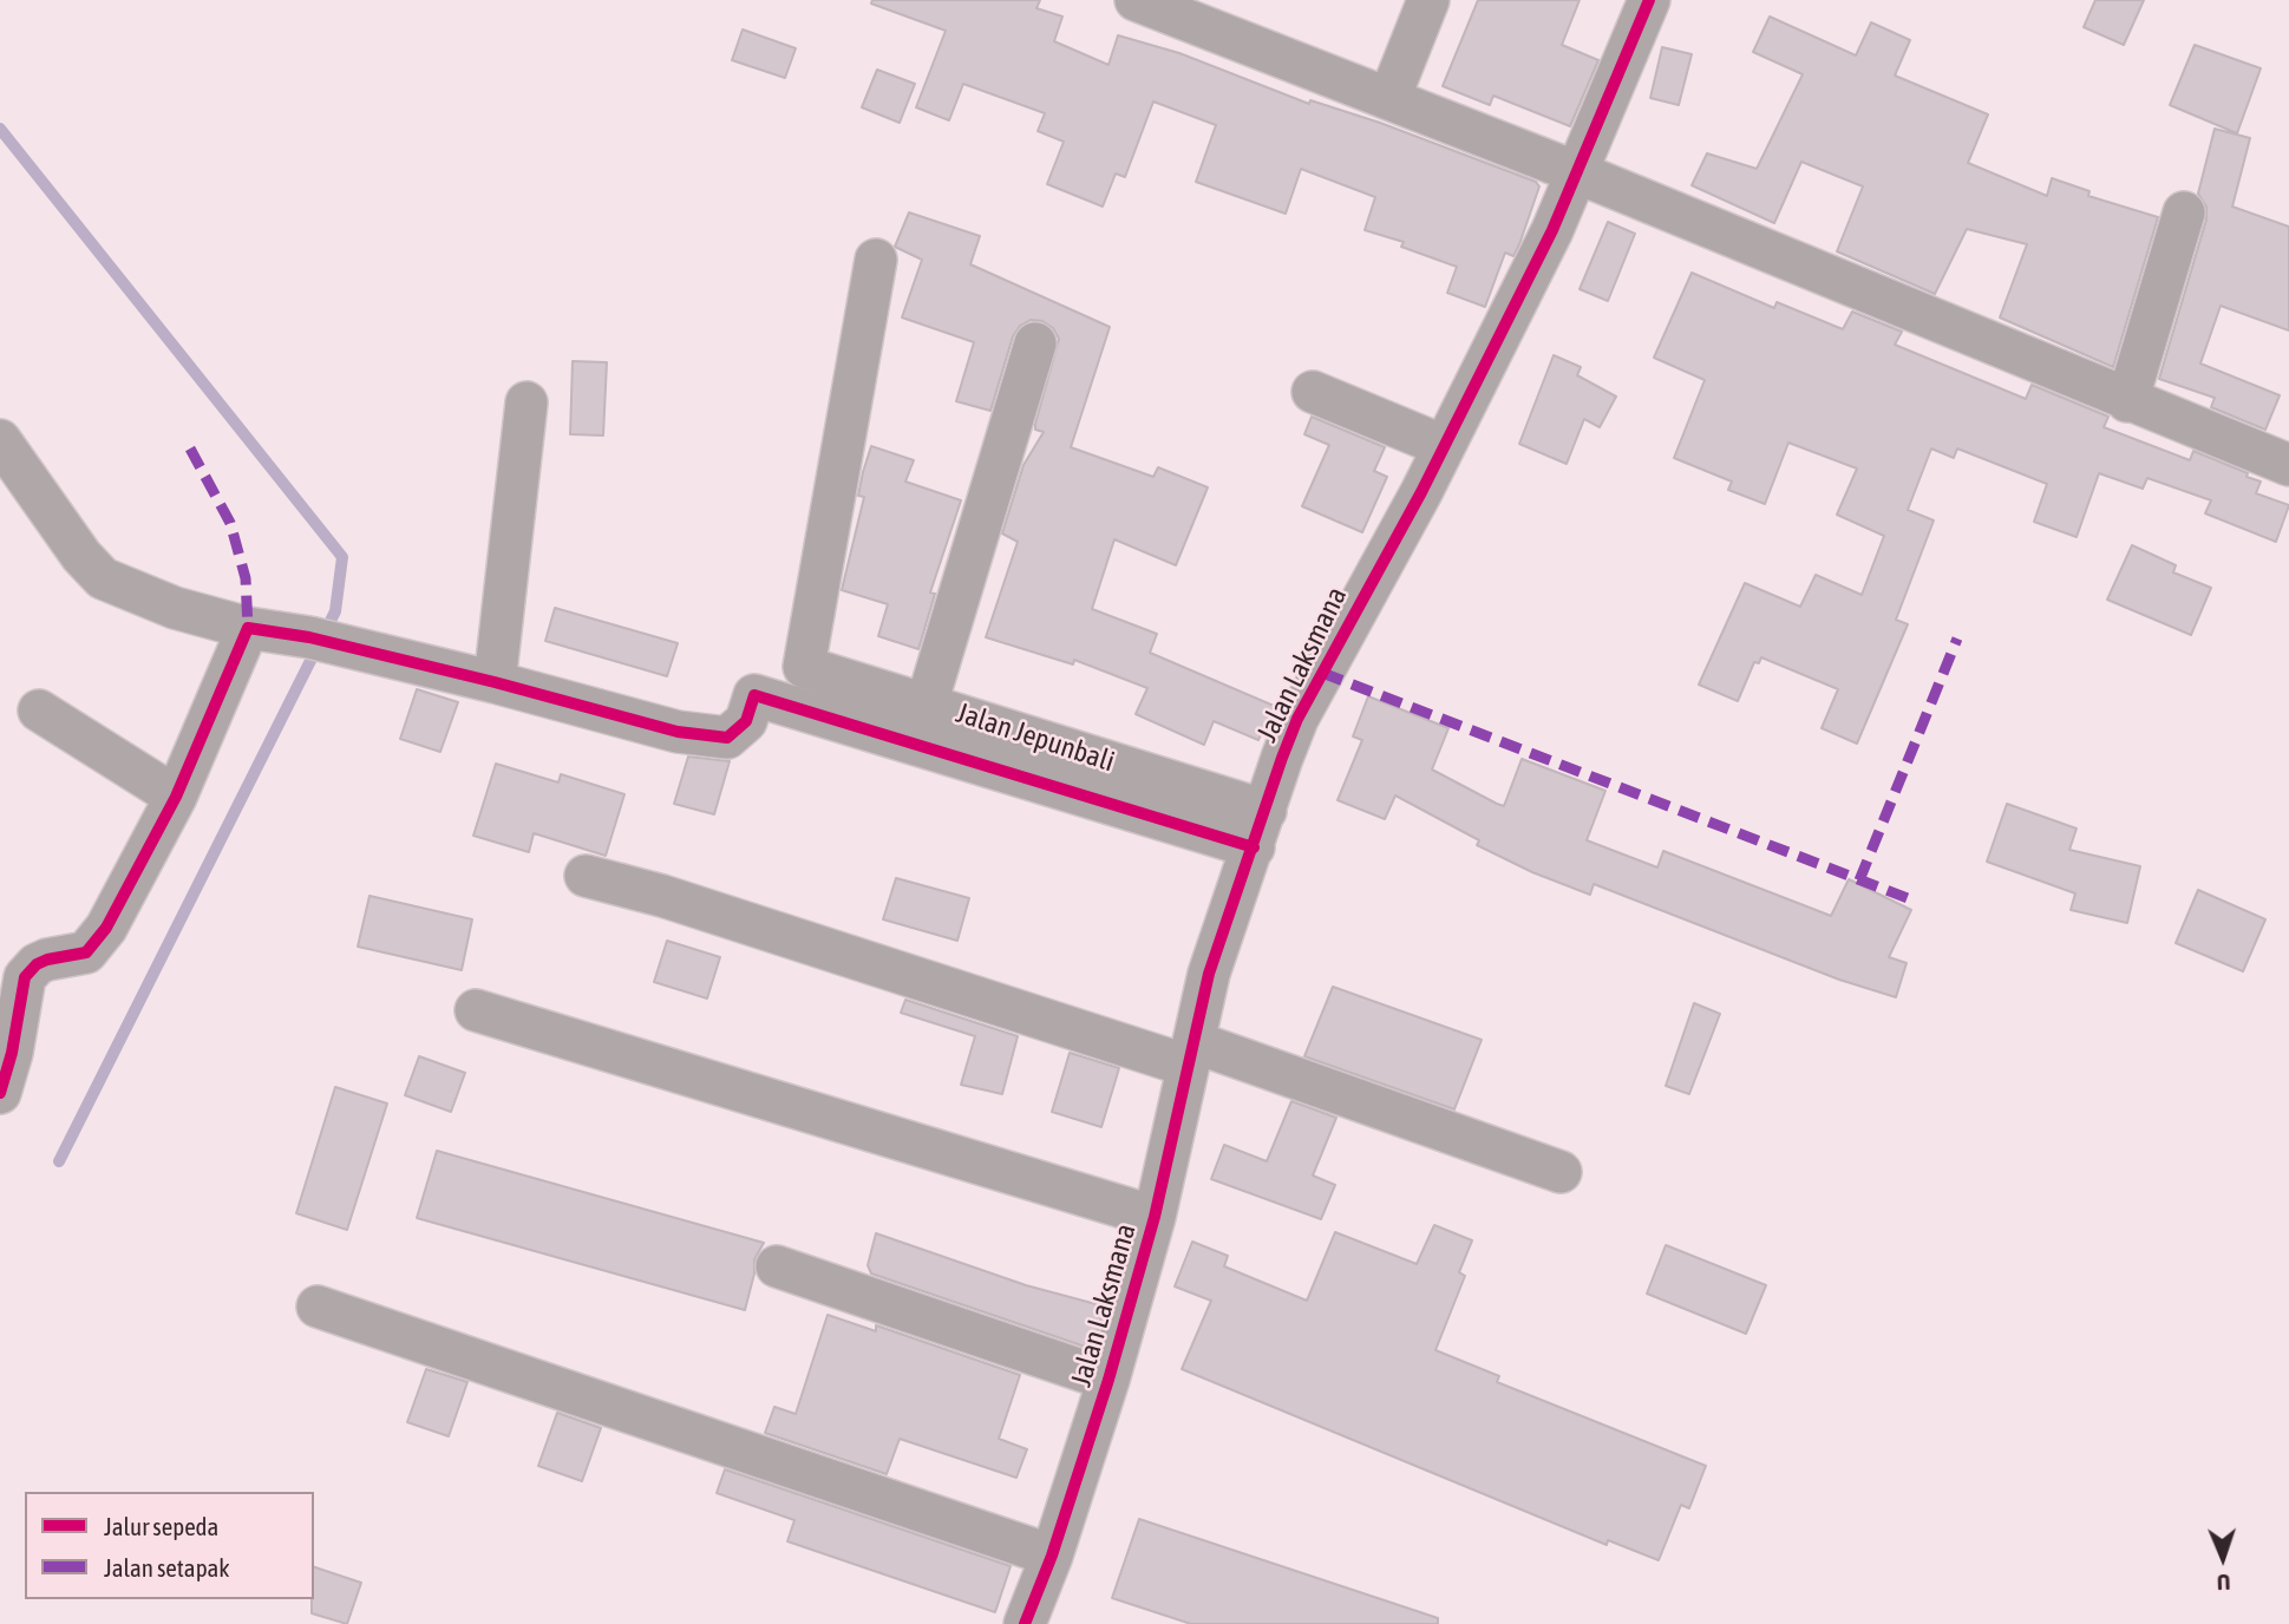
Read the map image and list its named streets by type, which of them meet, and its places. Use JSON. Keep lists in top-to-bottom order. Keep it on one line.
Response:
{"streets":{"street":["Jalan Laksmana","Jalan Jepunbali"]},"crossings":[["Jalan Laksmana","Jalan Jepunbali"]],"legend":["Jalur sepeda","Jalan setapak"],"north":"bottom"}
